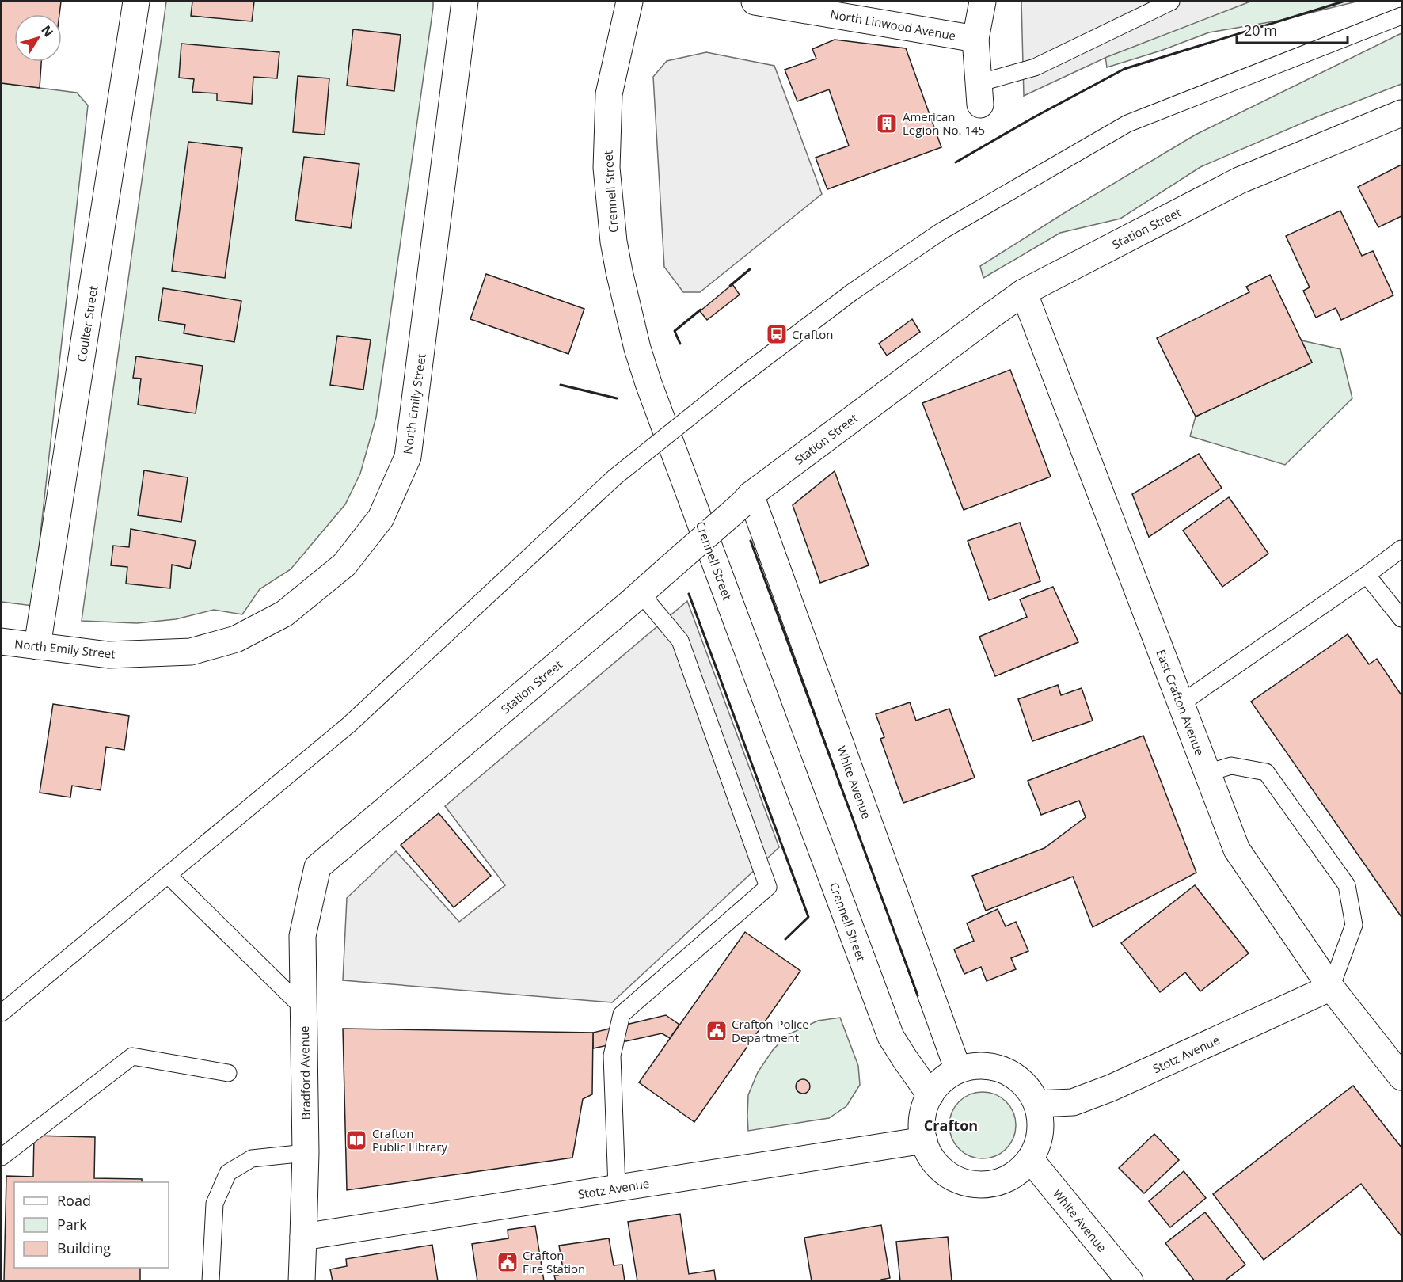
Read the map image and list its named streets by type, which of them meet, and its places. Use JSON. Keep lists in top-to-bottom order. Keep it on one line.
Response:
{"streets":{"street":["North Linwood Avenue","Crennell Street","Station Street","Coulter Street","North Emily Street","East Crafton Avenue","White Avenue","Stotz Avenue","Bradford Avenue"]},"crossings":[["Crennell Street","White Avenue"],["Crennell Street","Stotz Avenue"],["Station Street","East Crafton Avenue"],["Station Street","White Avenue"],["Station Street","Bradford Avenue"],["Coulter Street","North Emily Street"],["East Crafton Avenue","Stotz Avenue"],["White Avenue","Stotz Avenue"],["Stotz Avenue","Bradford Avenue"]],"districts":["Crafton"],"places":{"building":["American Legion No. 145"],"bus stop":["Crafton"],"public building":["Crafton Police Department","Crafton Fire Station"],"library":["Crafton Public Library"]},"legend":["Road","Park","Building"],"scale_bar":"20 m","north":"top right"}
